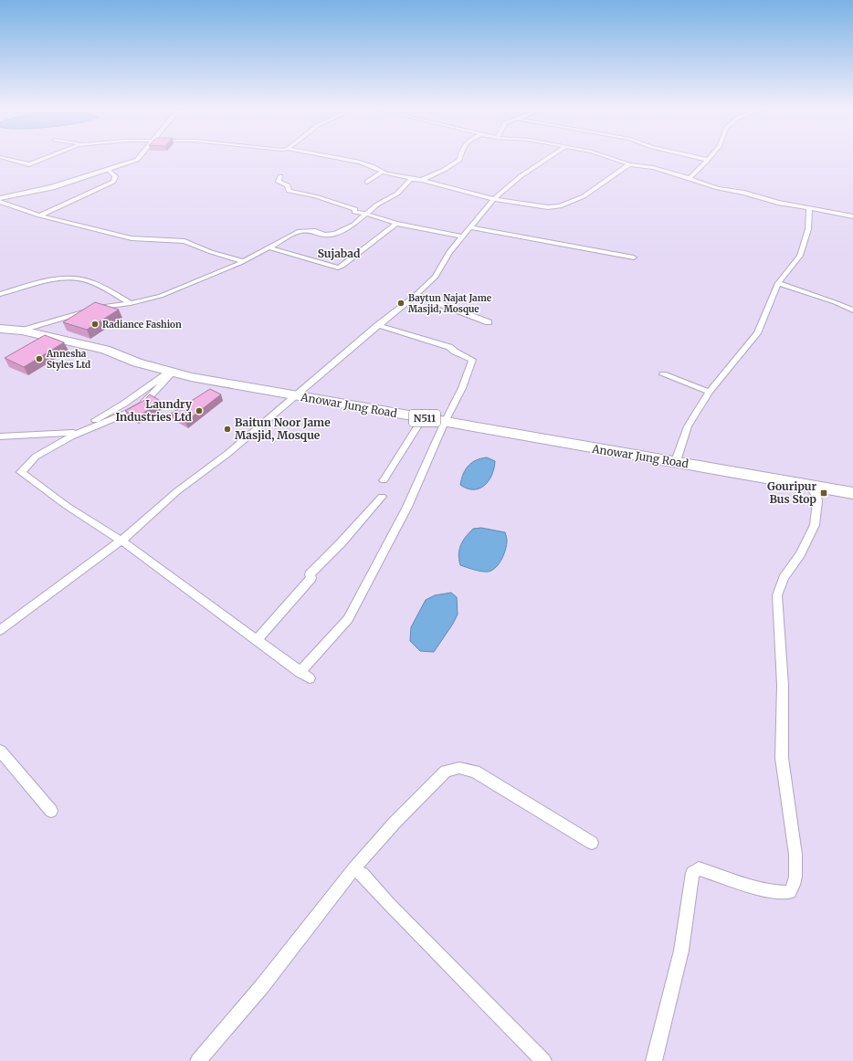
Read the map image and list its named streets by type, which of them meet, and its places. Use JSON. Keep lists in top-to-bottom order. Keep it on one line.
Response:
{"streets":{"highway":["Anowar Jung Road","N511"]},"districts":["Sujabad"],"places":{"other":["Baytun Najat Jame Masjid, Mosque","Radiance Fashion","Annesha Styles Ltd","Laundry Industries Ltd","Baitun Noor Jame Masjid, Mosque"],"transit":["Gouripur Bus Stop"]}}
